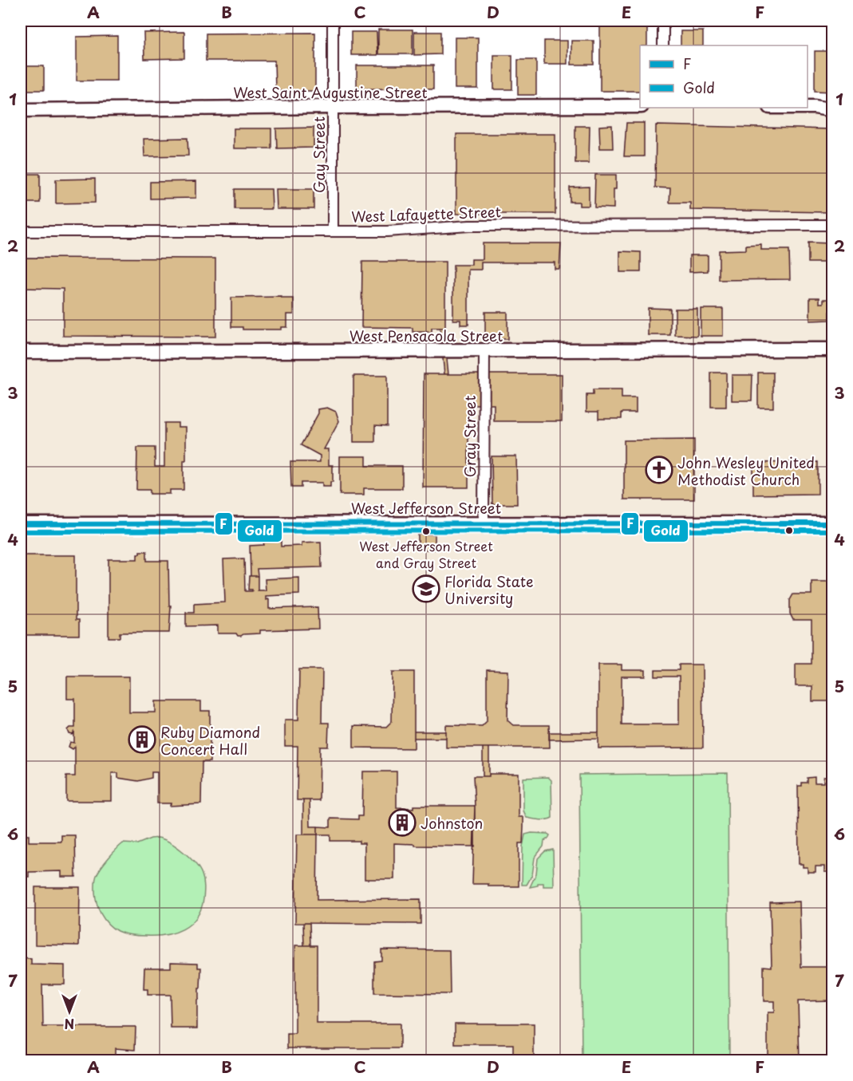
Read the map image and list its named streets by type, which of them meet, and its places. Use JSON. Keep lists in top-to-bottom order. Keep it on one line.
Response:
{"streets":{"main road":["West Saint Augustine Street","West Pensacola Street","West Jefferson Street"],"street":["Gay Street","West Lafayette Street","Gray Street"]},"crossings":[["West Saint Augustine Street","Gay Street"],["Gay Street","West Lafayette Street"],["West Pensacola Street","Gray Street"],["Gray Street","West Jefferson Street"]],"places":{"church":["John Wesley United Methodist Church"],"other":["West Jefferson Street and Gray Street"],"school or university":["Florida State University"],"building":["Ruby Diamond Concert Hall","Johnston"]},"lines":["transit line F","transit line Gold"],"legend":["F","Gold"],"north":"bottom","grid":{"columns":["A","B","C","D","E","F"],"rows":["1","2","3","4","5","6","7"]}}
